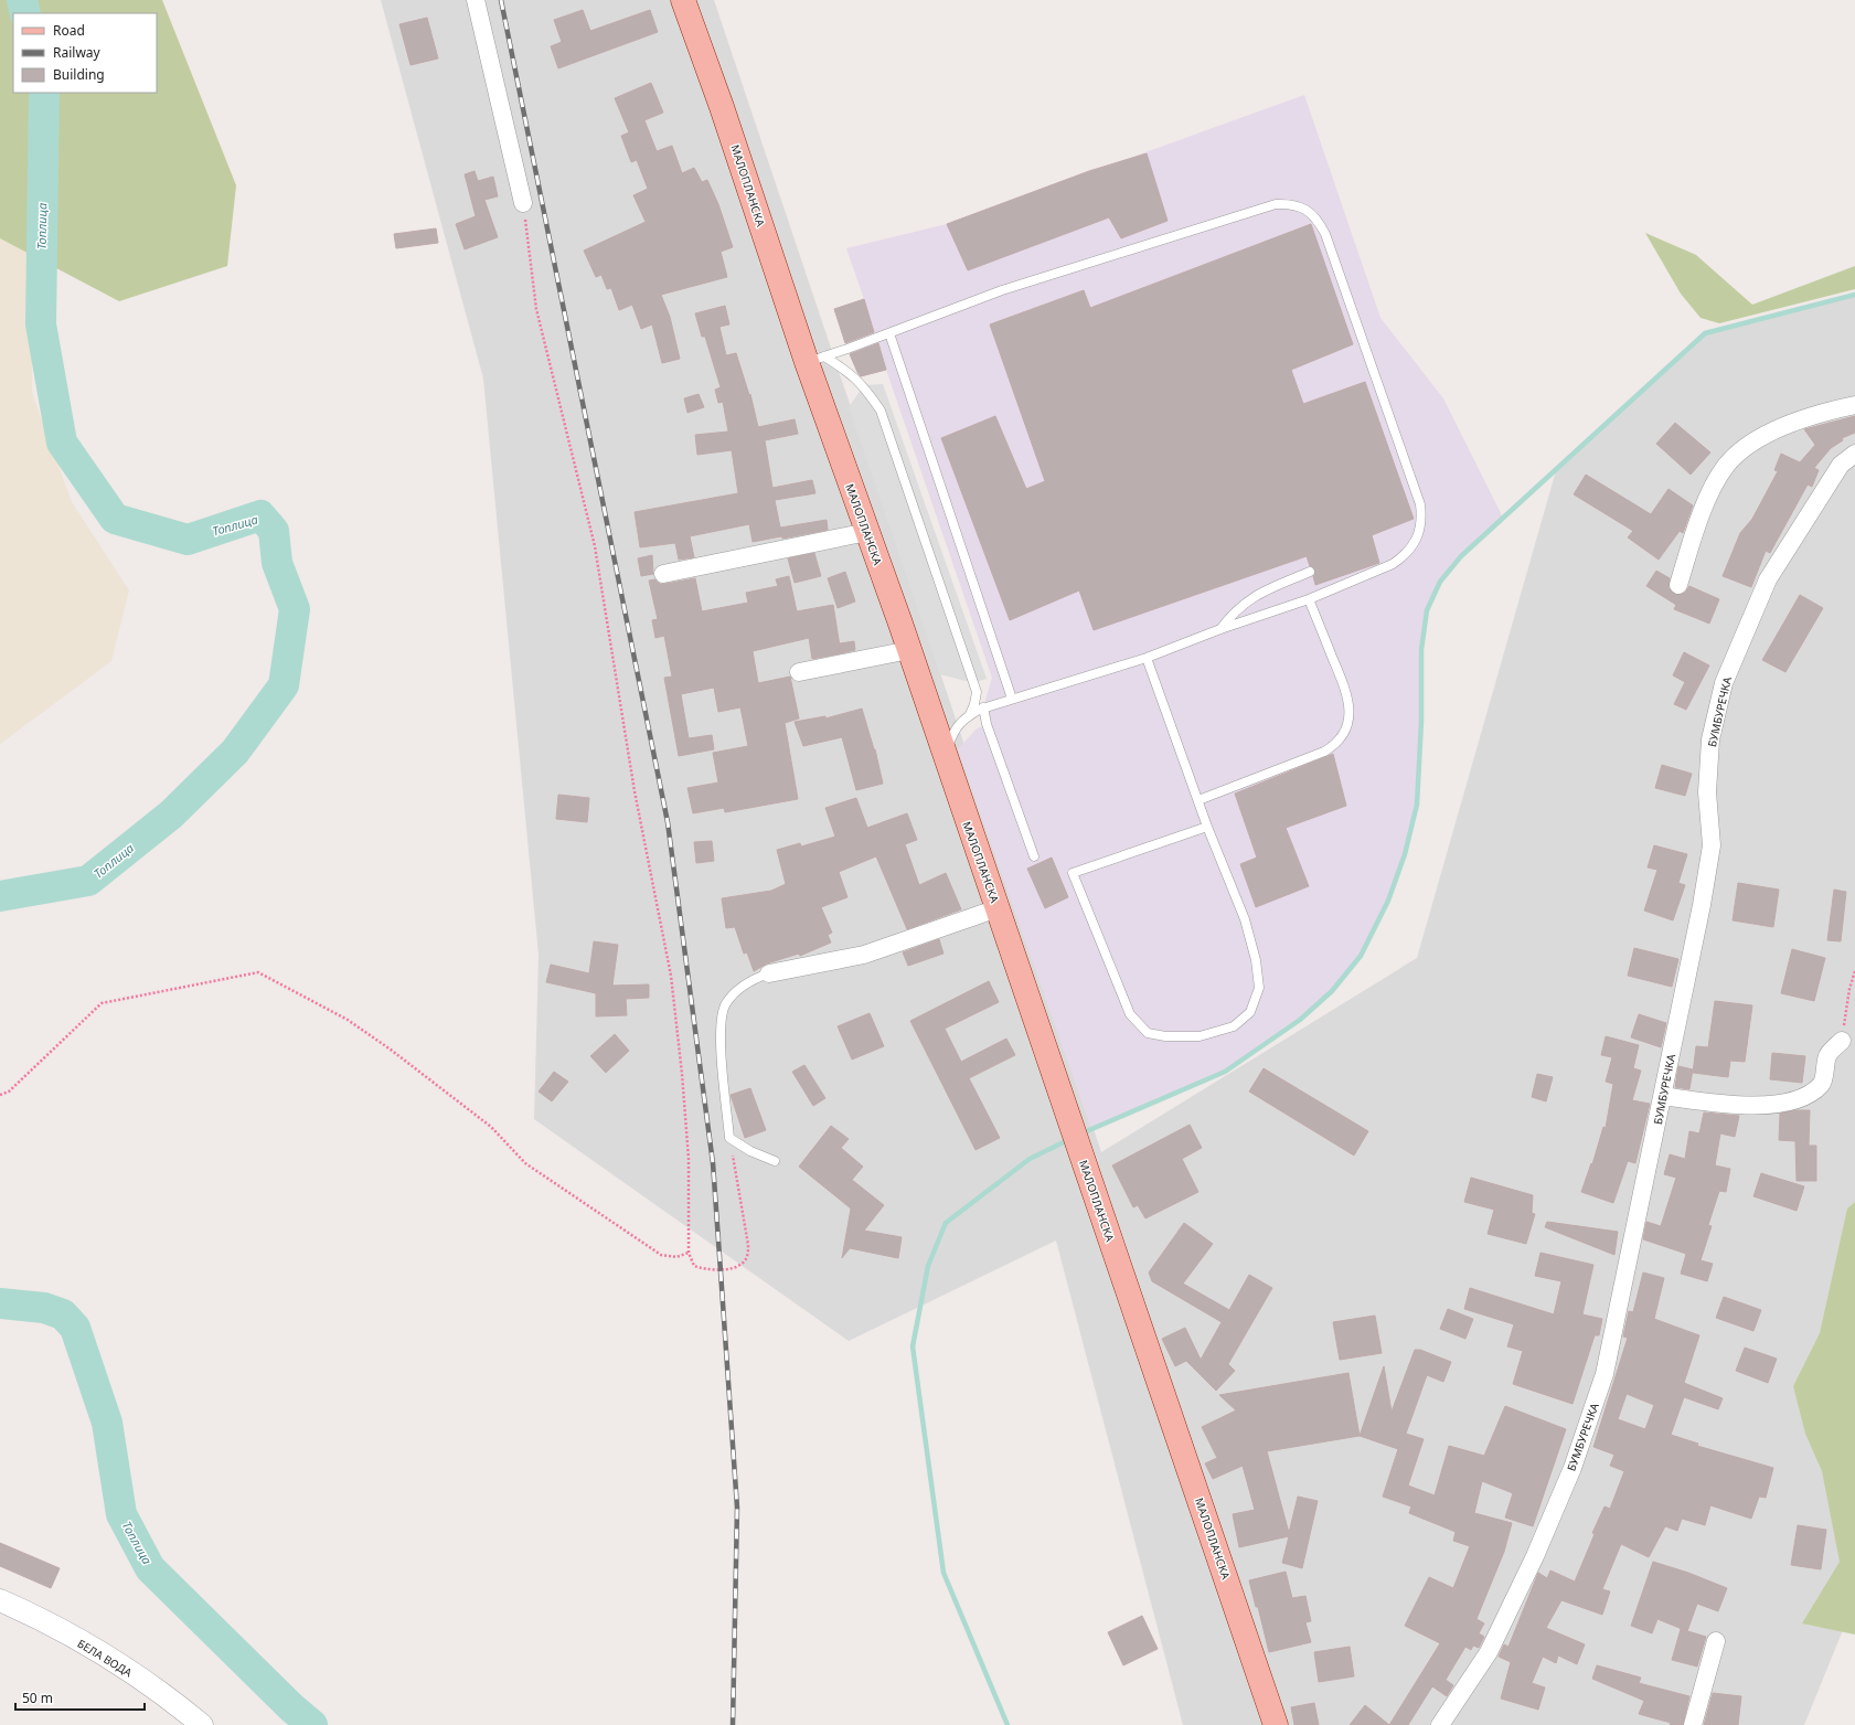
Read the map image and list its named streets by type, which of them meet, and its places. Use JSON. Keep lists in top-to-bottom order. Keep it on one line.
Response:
{"streets":{"main road":["МАЛОПЛАНСКА"],"street":["БУМБУРЕЧКА","БЕЛА ВОДА"]},"water":["Топлица"],"legend":["Road","Railway","Building"],"scale_bar":"50 m"}
